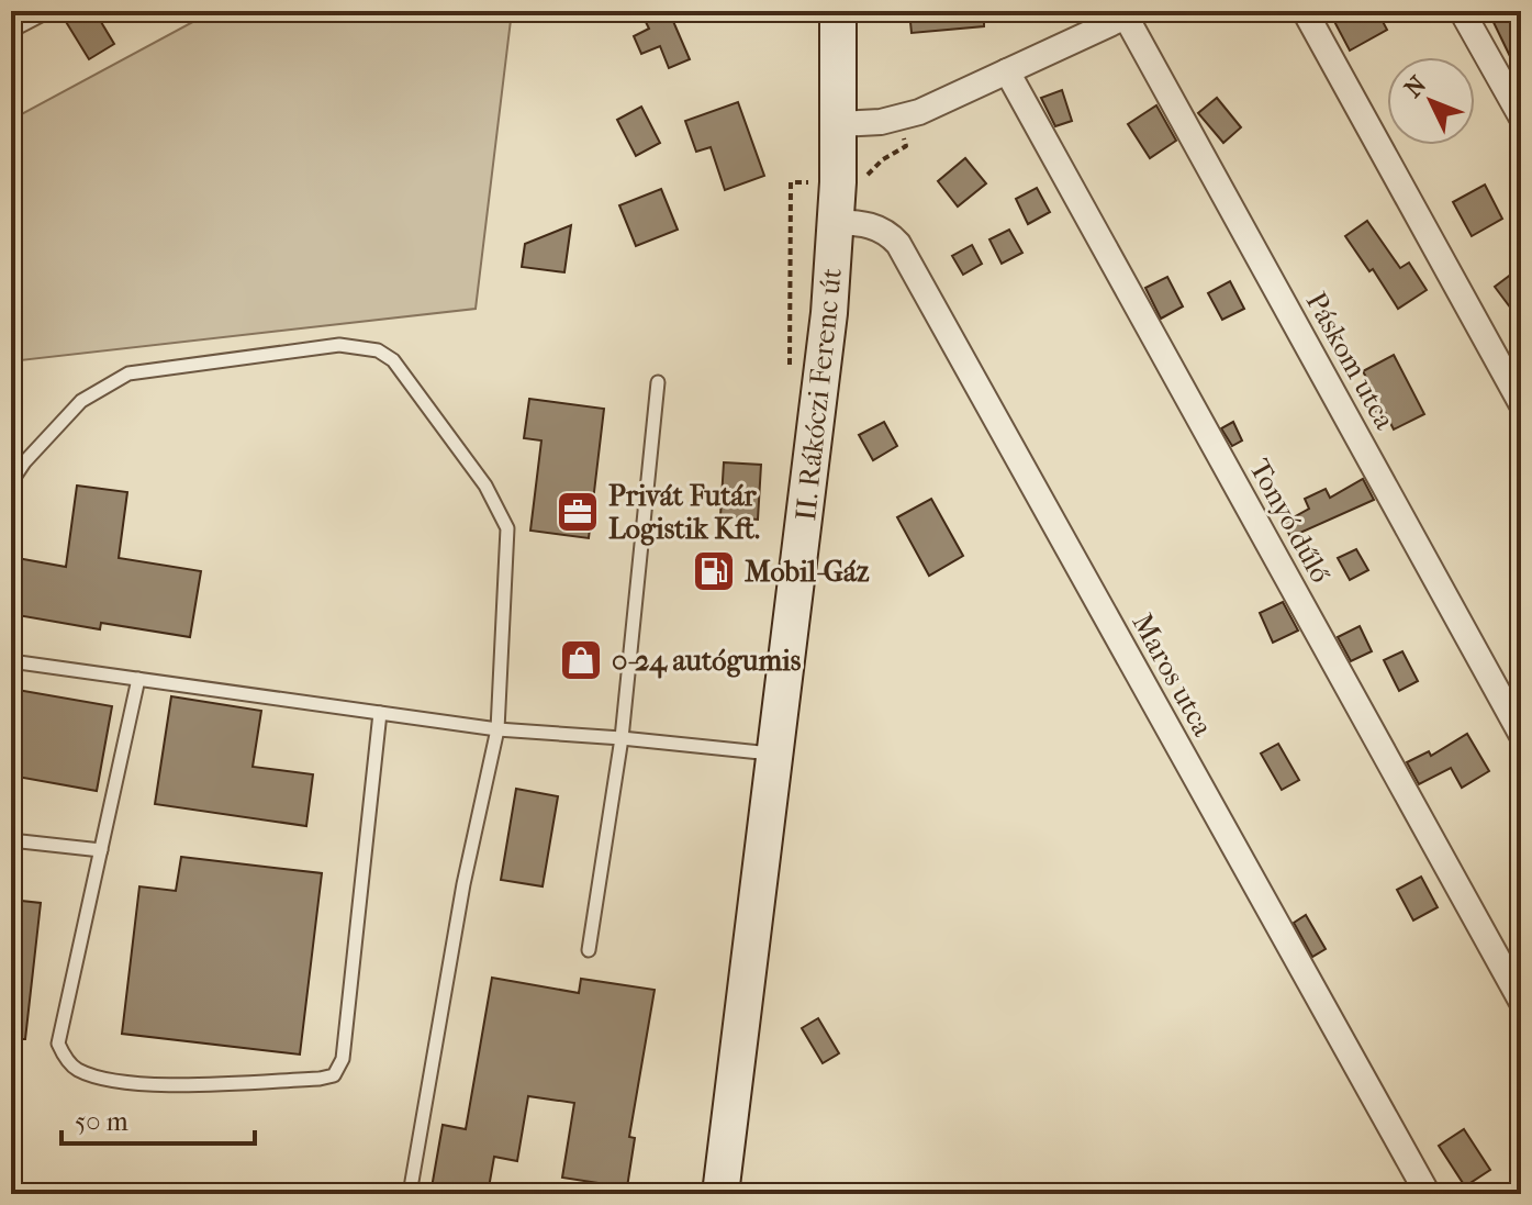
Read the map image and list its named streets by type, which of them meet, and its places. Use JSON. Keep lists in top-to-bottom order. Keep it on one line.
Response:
{"streets":{"main road":["II. Rákóczi Ferenc út"],"street":["Páskom utca","Tonyó dűlő","Maros utca"]},"crossings":[["II. Rákóczi Ferenc út","Maros utca"]],"places":{"office":["Privát Futár Logistik Kft."],"fuel station":["Mobil-Gáz"],"shop":["0-24 autógumis"]},"scale_bar":"50 m","north":"top left"}
